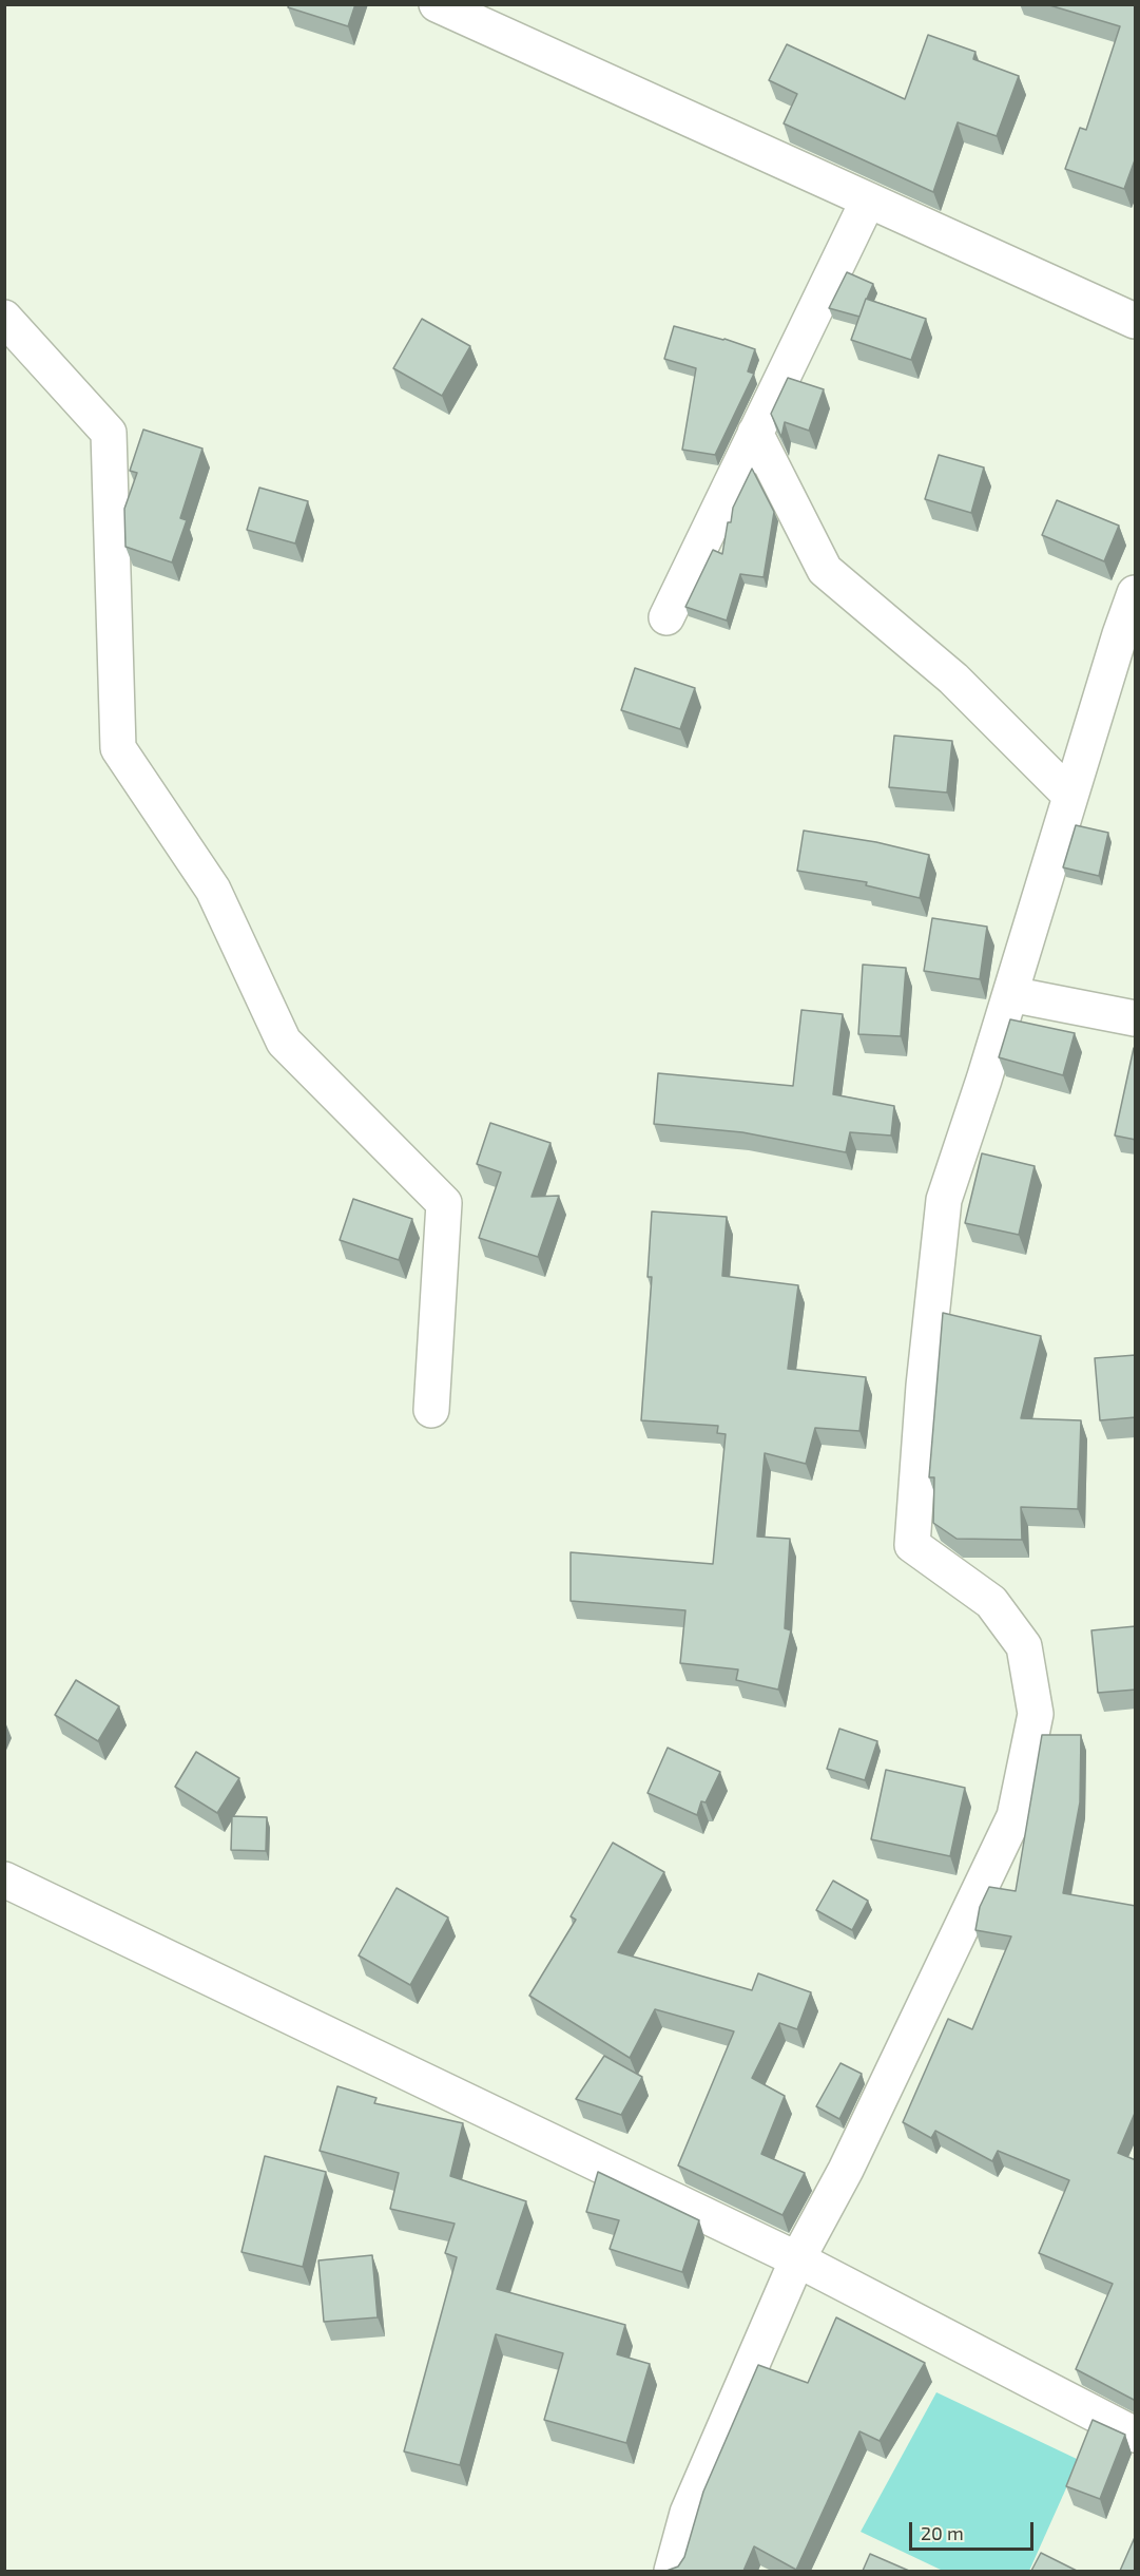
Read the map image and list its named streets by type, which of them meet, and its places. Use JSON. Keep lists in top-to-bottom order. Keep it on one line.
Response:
{"scale_bar":"20 m"}
